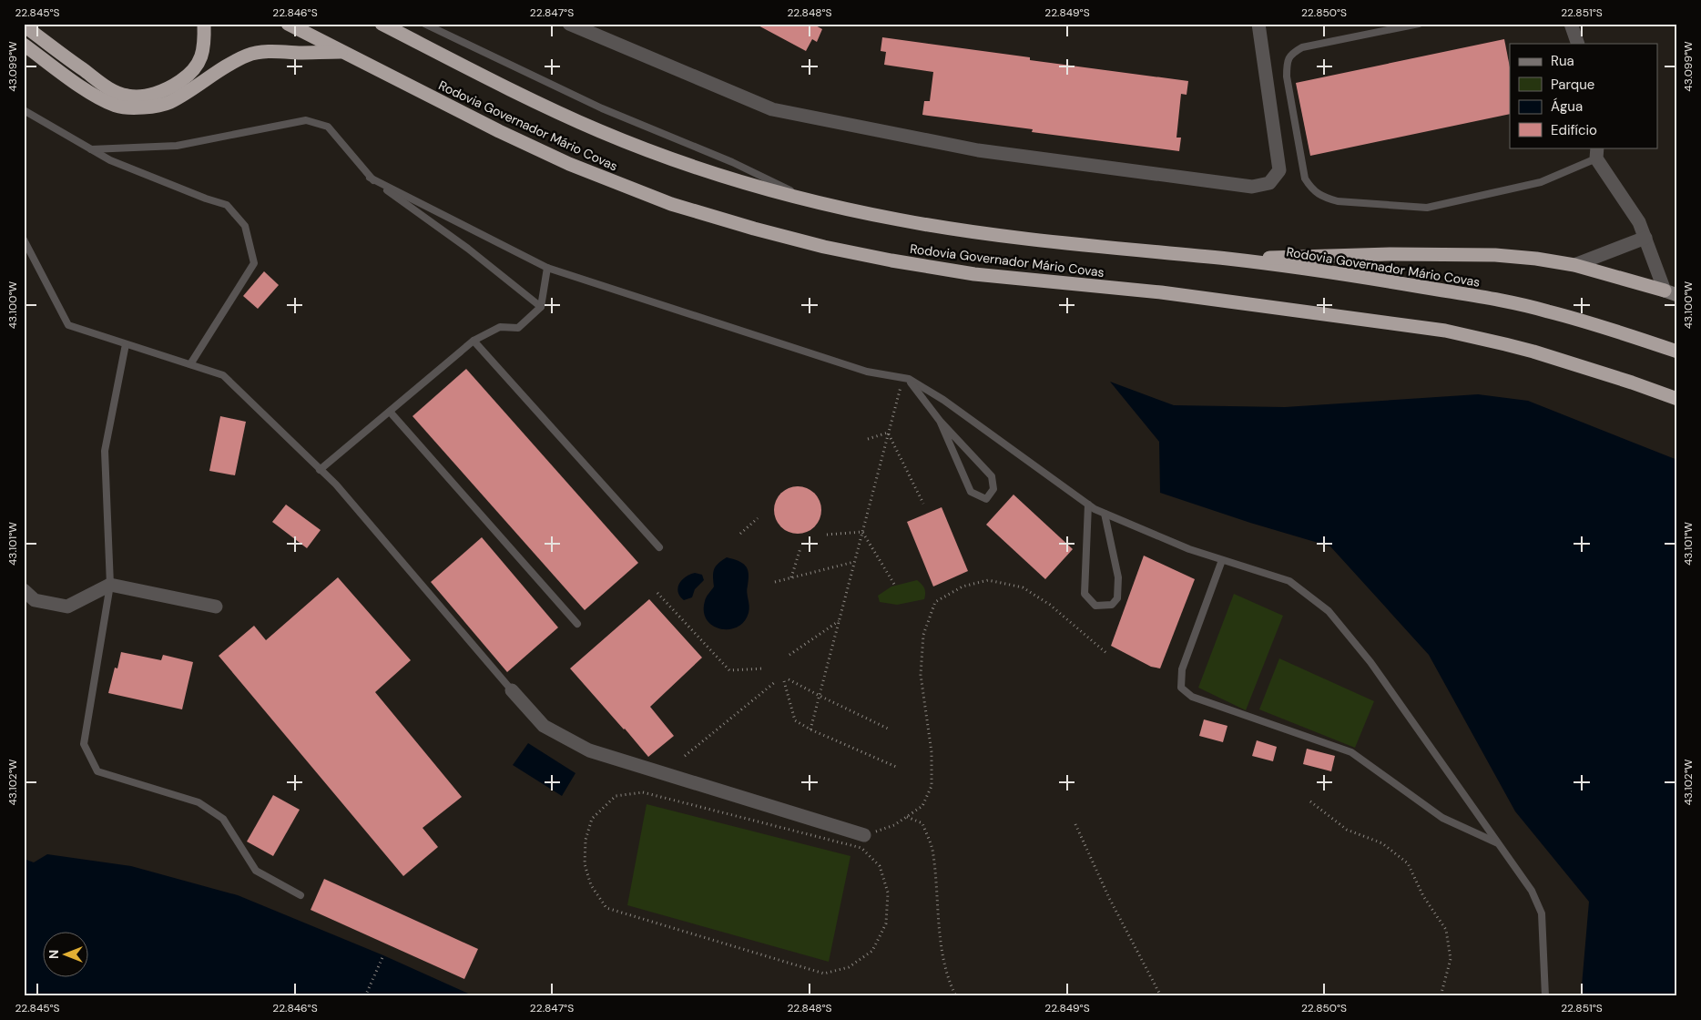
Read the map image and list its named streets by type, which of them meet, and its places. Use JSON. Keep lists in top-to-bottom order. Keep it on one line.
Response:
{"streets":{"highway":["Rodovia Governador Mário Covas"]},"legend":["Rua","Parque","Água","Edifício"],"north":"left","coordinates":["22.845°S","22.846°S","22.847°S","22.848°S","22.849°S","22.850°S","22.851°S","43.099°W","43.100°W","43.101°W","43.102°W"]}
